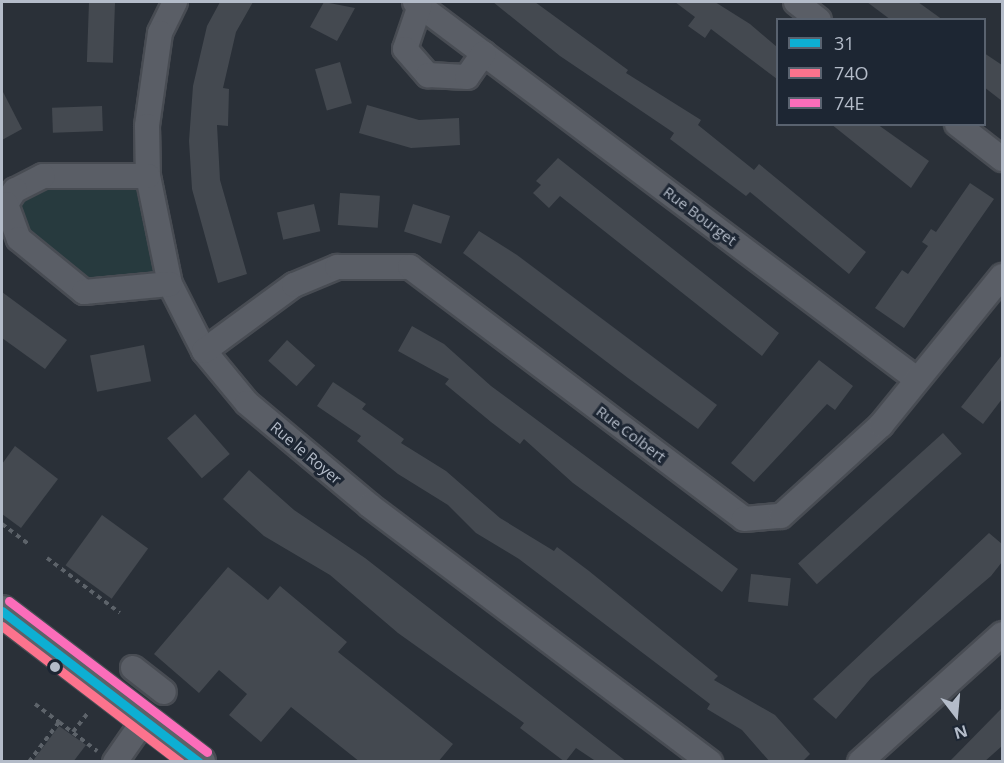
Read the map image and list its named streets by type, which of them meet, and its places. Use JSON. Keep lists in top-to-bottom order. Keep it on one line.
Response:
{"streets":{"street":["Rue Bourget","Rue Colbert","Rue le Royer"]},"crossings":[["Rue Bourget","Rue Colbert"],["Rue Colbert","Rue le Royer"]],"lines":["transit line 74E","transit line 31","transit line 74O"],"legend":["31","74O","74E"],"north":"bottom"}
